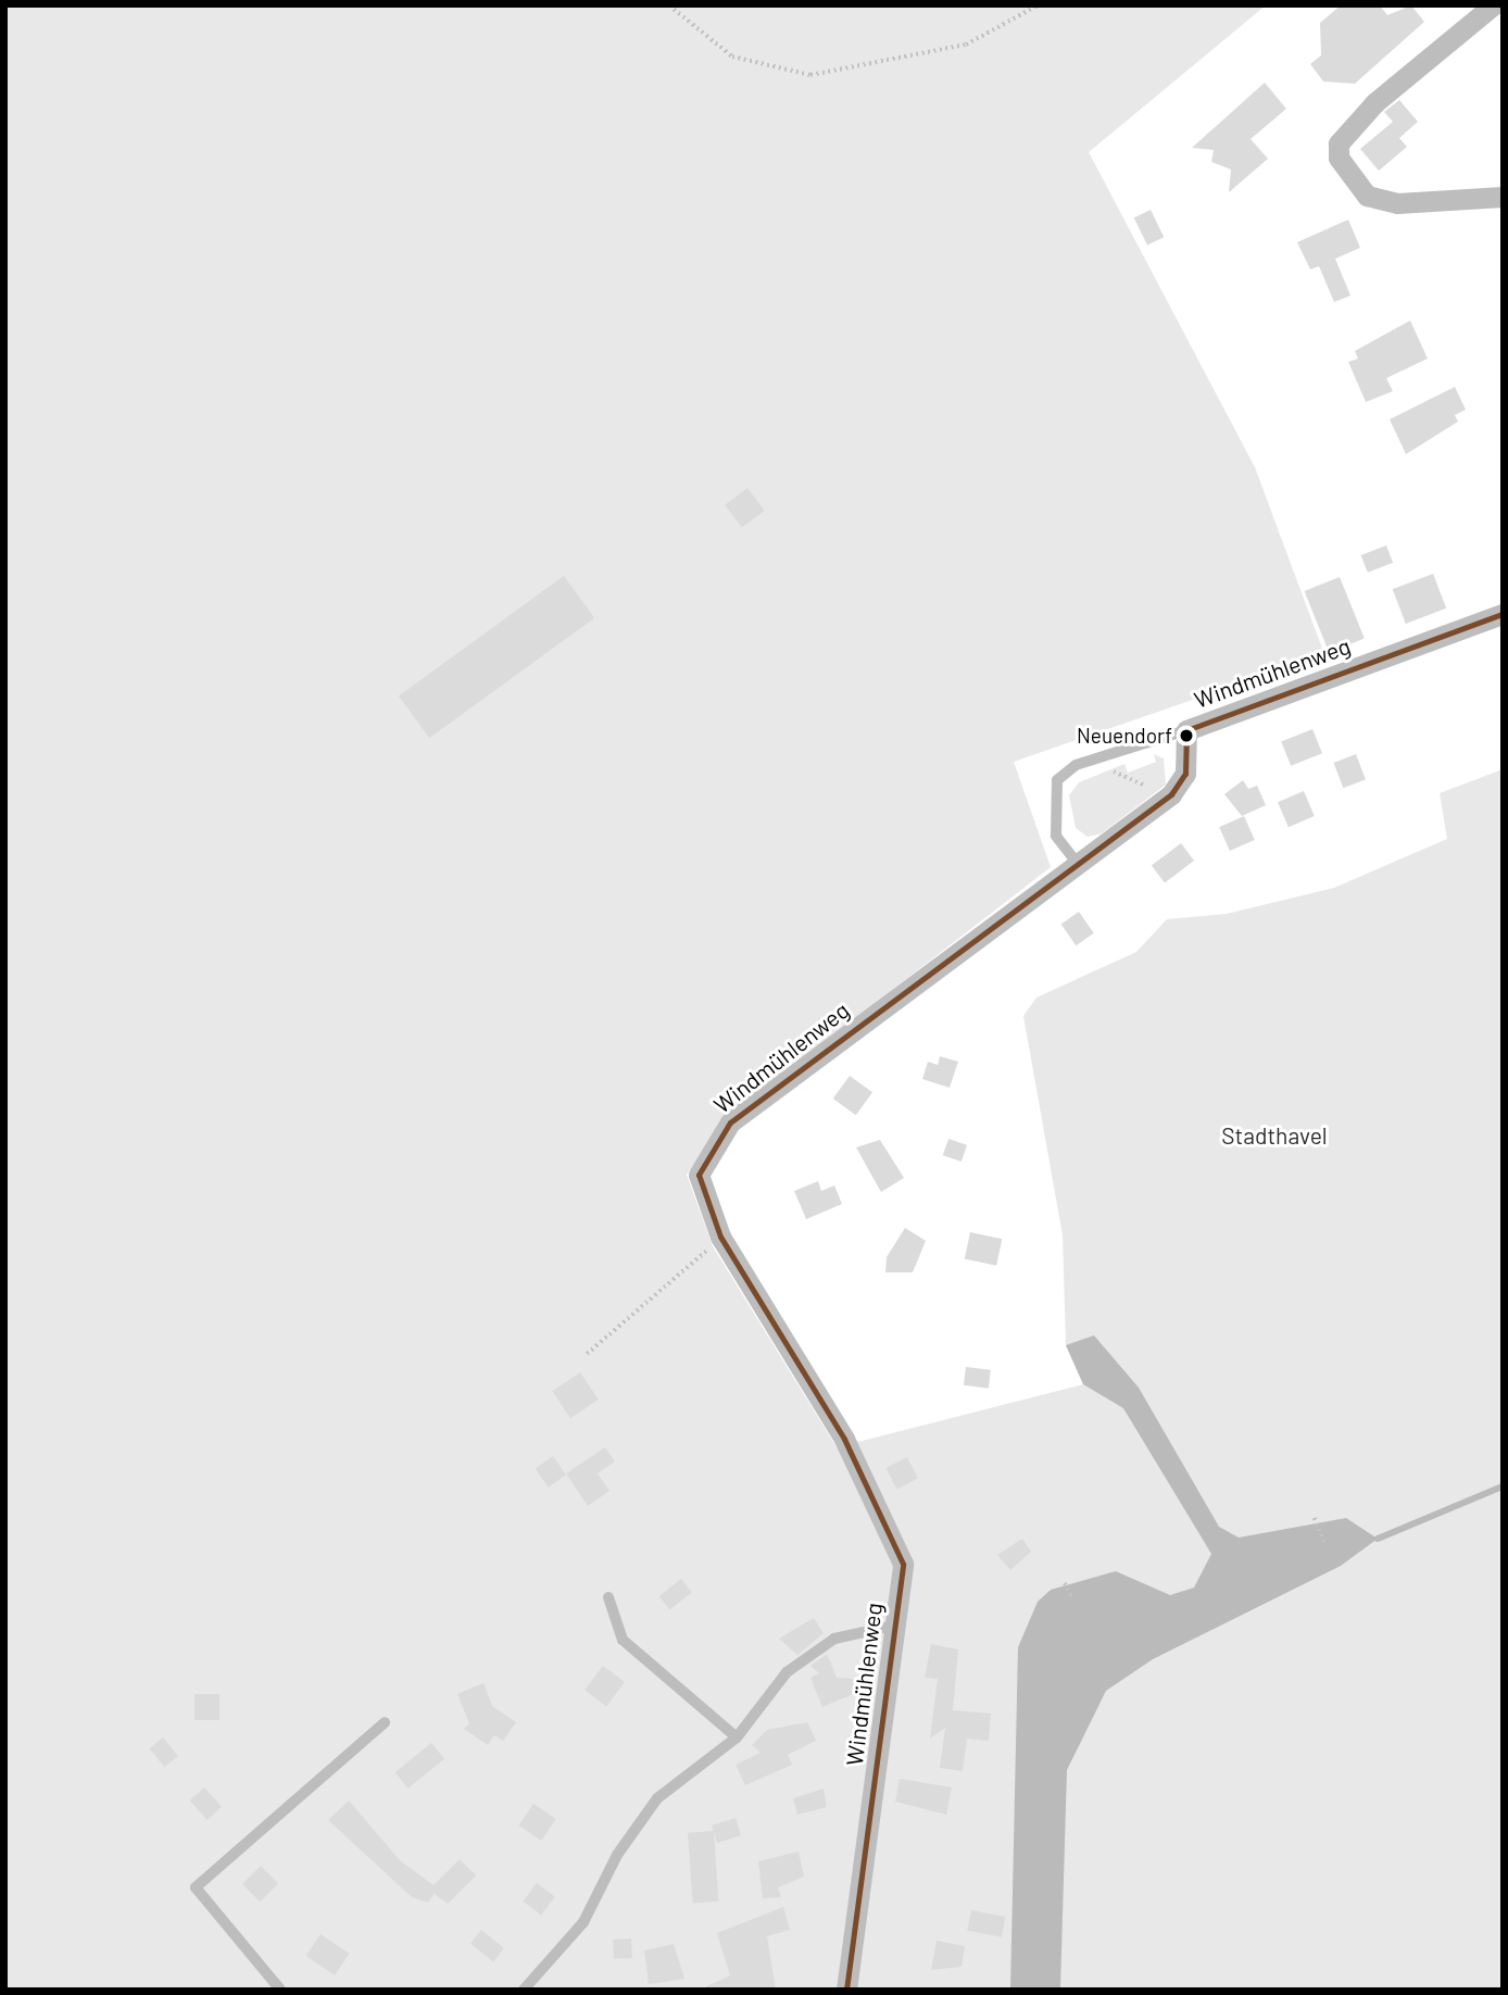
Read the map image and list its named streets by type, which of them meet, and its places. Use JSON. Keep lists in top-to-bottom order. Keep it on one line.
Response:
{"streets":{"street":["Windmühlenweg"]},"parks":["Stadthavel"],"places":["Neuendorf"]}
